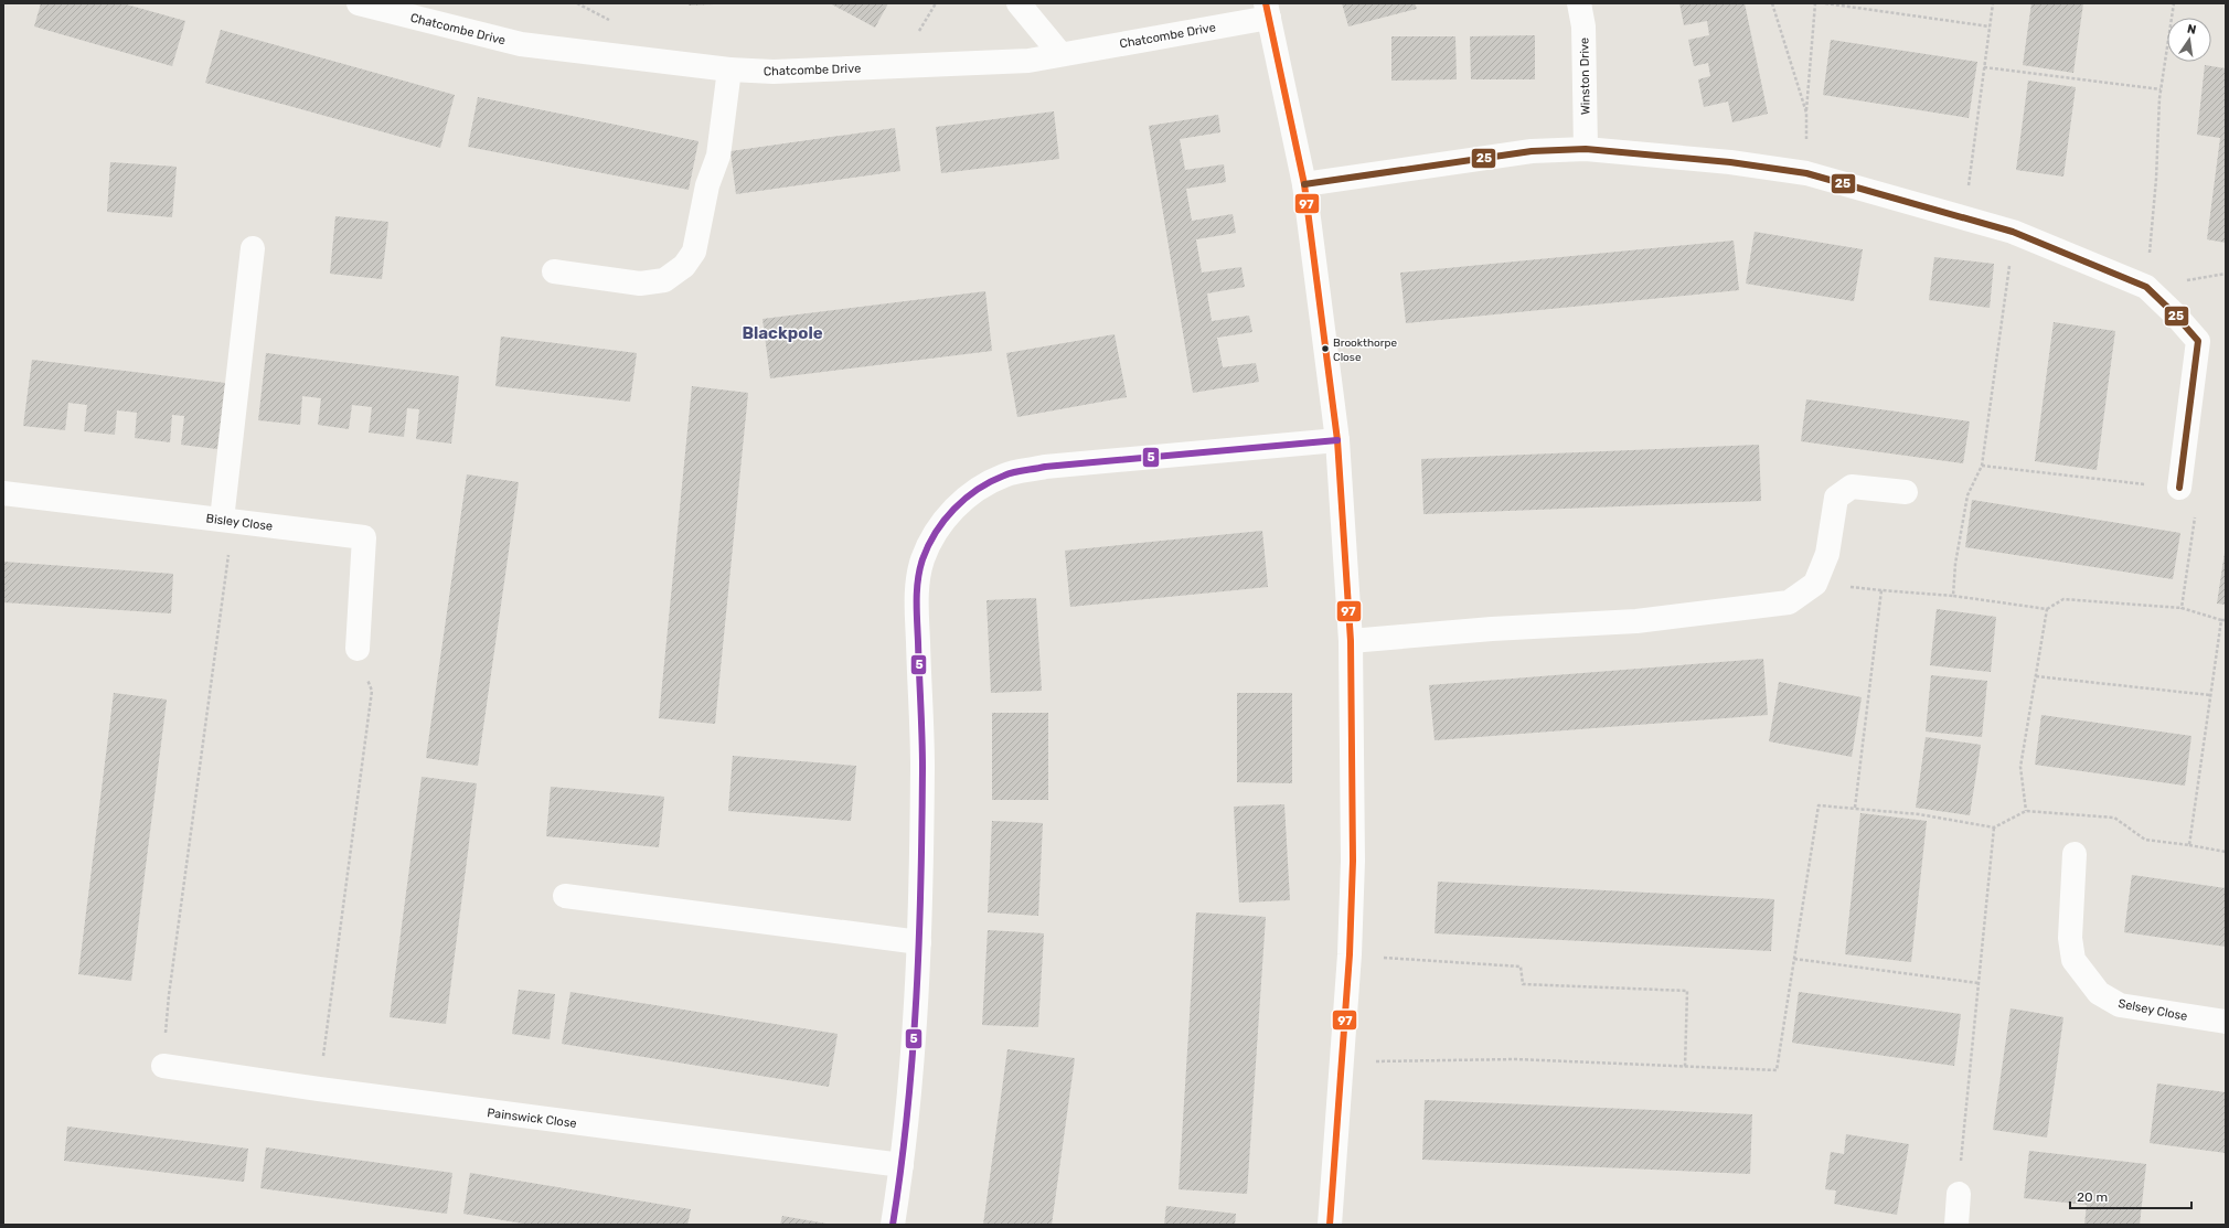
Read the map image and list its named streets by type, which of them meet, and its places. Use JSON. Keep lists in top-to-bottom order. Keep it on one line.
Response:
{"streets":{"street":["Chatcombe Drive","Winston Drive","Bisley Close","Selsey Close","Painswick Close"]},"districts":["Blackpole"],"places":["Brookthorpe Close"],"lines":["transit line 97","transit line 25","transit line 5"],"scale_bar":"20 m","north":"top"}
